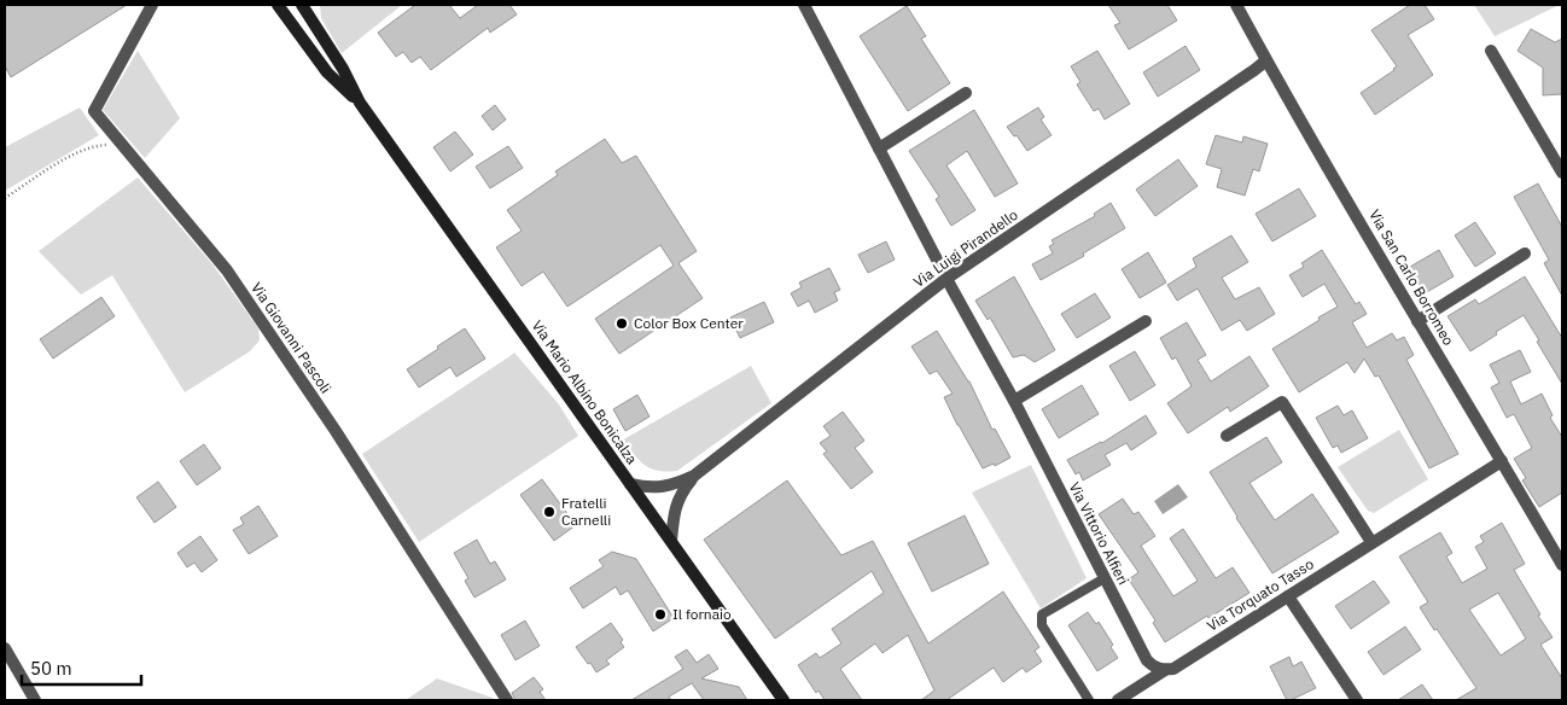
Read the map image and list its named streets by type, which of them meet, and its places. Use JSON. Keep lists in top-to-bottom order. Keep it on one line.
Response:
{"streets":{"main road":["Via Mario Albino Bonicalza"],"street":["Via Luigi Pirandello","Via San Carlo Borromeo","Via Giovanni Pascoli","Via Vittorio Alfieri","Via Torquato Tasso"]},"crossings":[["Via Luigi Pirandello","Via San Carlo Borromeo"],["Via Luigi Pirandello","Via Mario Albino Bonicalza"],["Via Luigi Pirandello","Via Vittorio Alfieri"],["Via San Carlo Borromeo","Via Torquato Tasso"],["Via Vittorio Alfieri","Via Torquato Tasso"]],"places":["Color Box Center","Fratelli Carnelli","Il fornaio"],"scale_bar":"50 m"}
